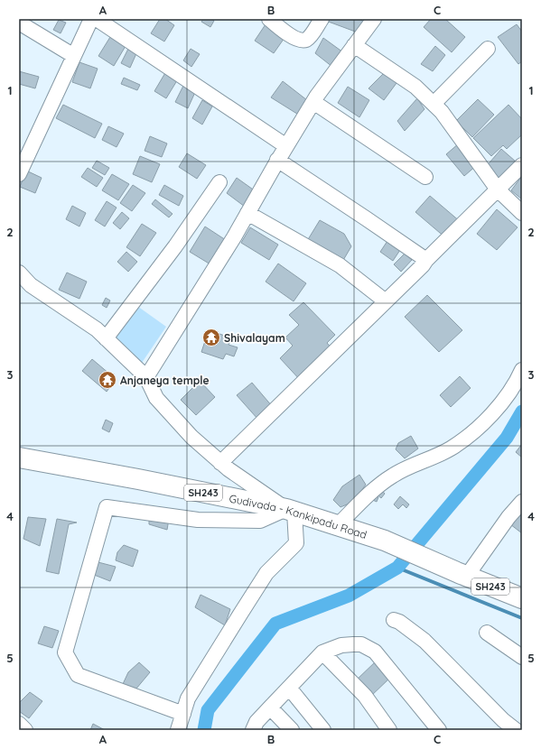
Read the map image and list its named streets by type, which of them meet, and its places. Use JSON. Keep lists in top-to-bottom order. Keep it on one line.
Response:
{"streets":{"main road":["SH243","Gudivada - Kankipadu Road"]},"crossings":[["SH243","Gudivada - Kankipadu Road"]],"places":{"temple":["Shivalayam","Anjaneya temple"]},"grid":{"columns":["A","B","C"],"rows":["1","2","3","4","5"]}}
